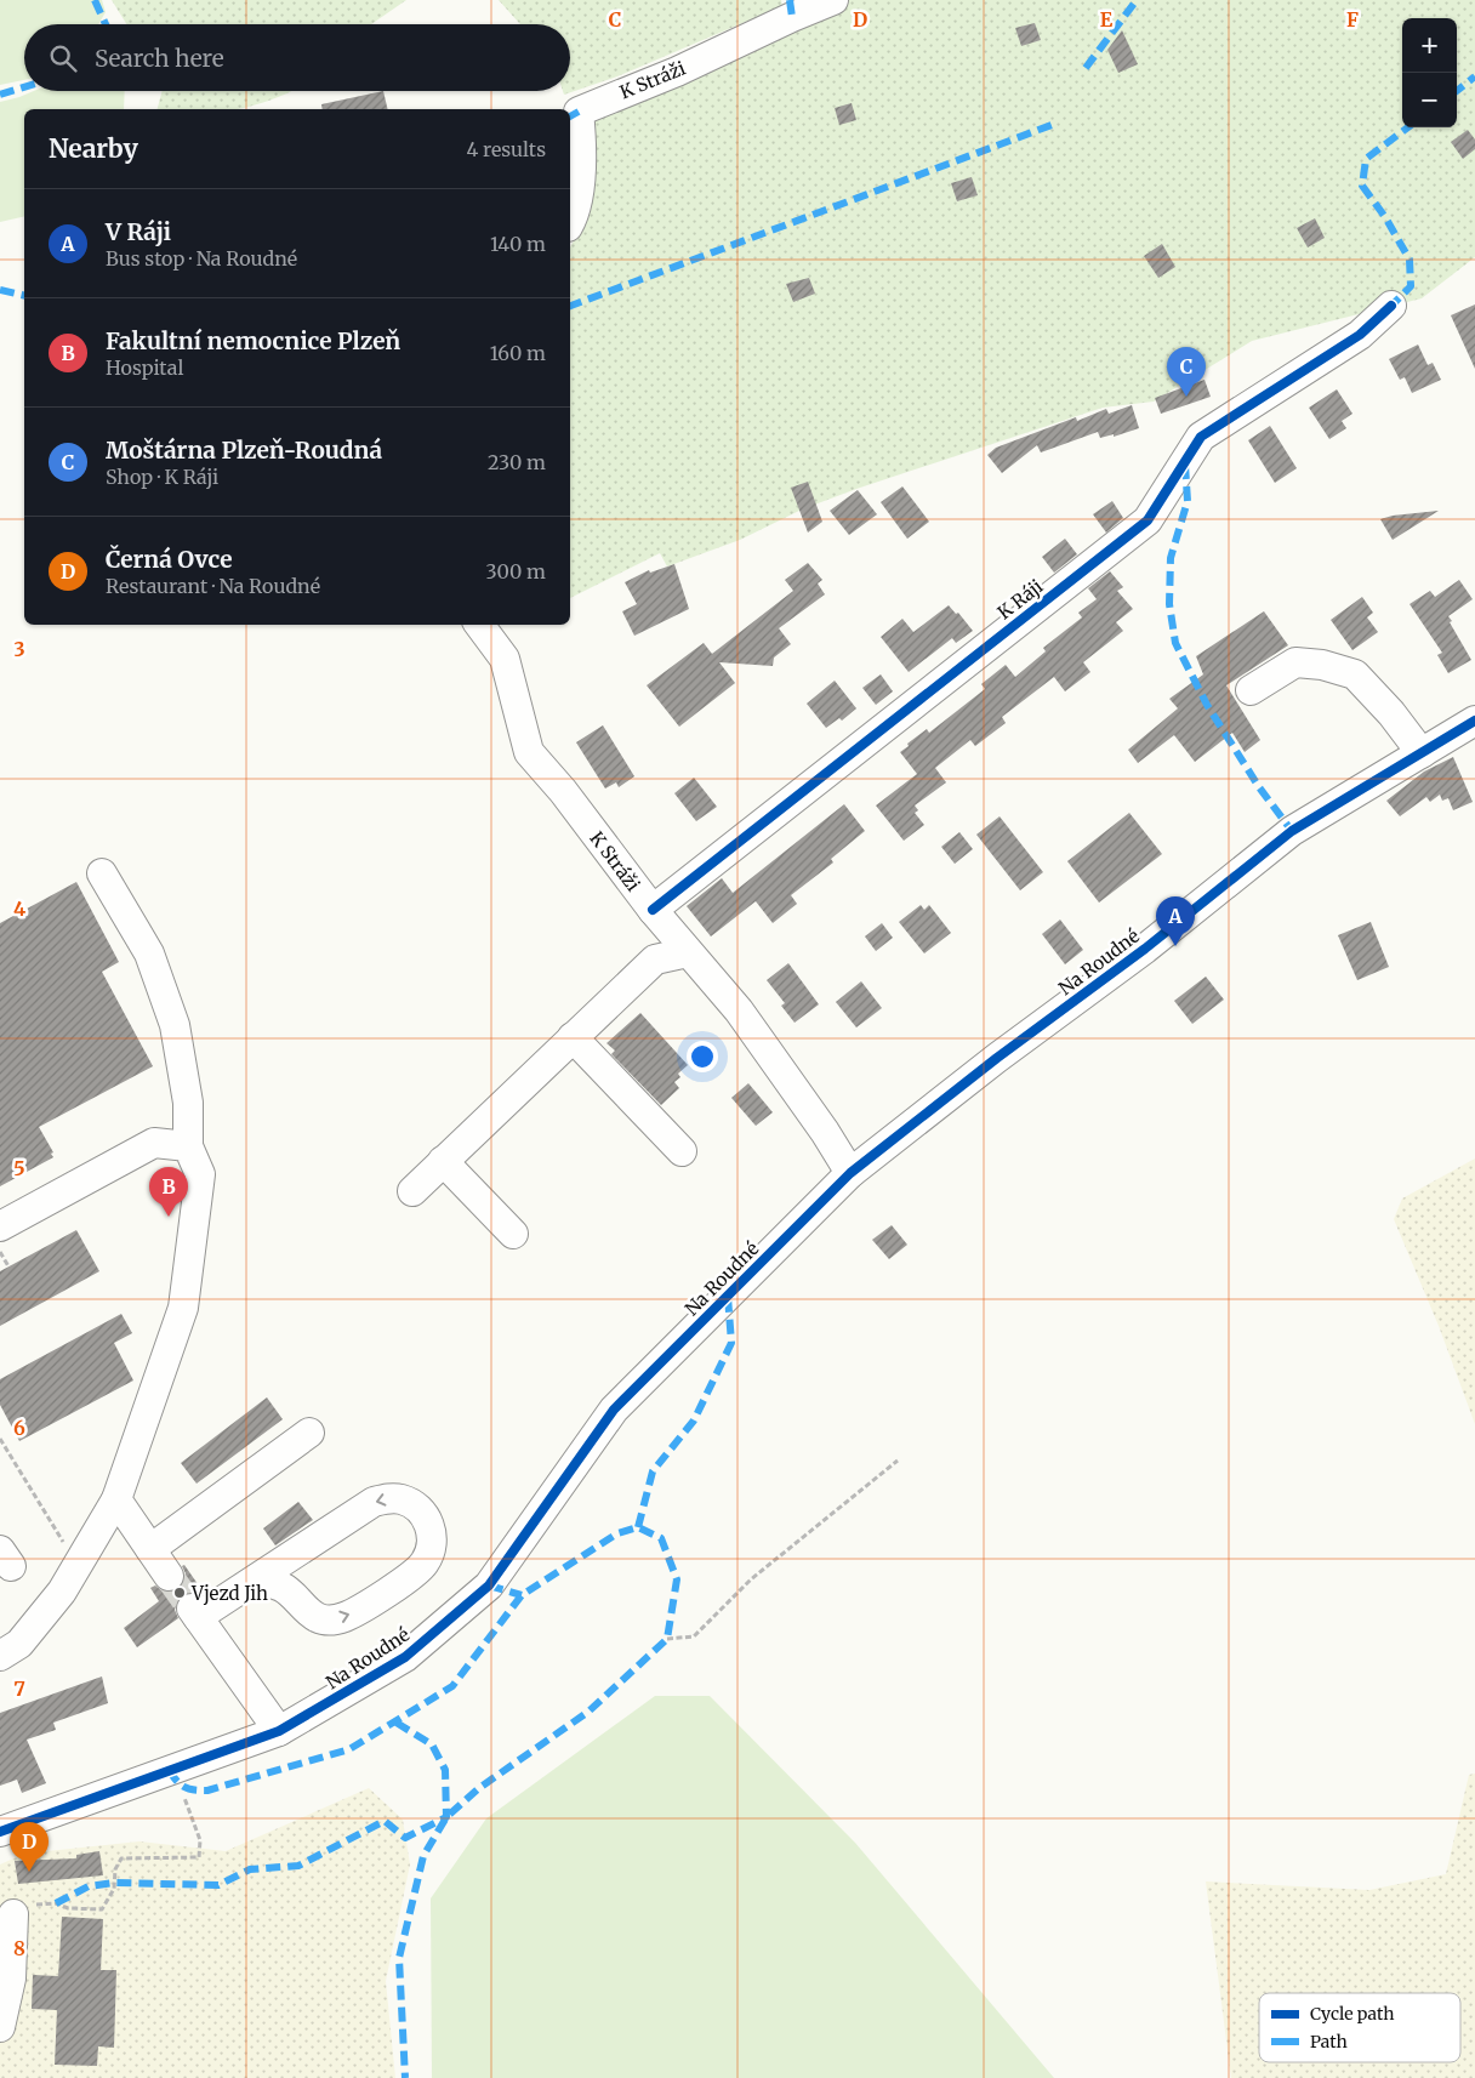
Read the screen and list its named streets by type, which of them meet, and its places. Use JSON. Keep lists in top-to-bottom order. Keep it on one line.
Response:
{"streets":{"street":["K Stráži","K Ráji","Na Roudné"]},"crossings":[["K Stráži","K Ráji"],["K Stráži","Na Roudné"]],"places":["Vjezd Jih"],"legend":["Cycle path","Path"],"page":{"map_buttons":["+","−"],"search":"Search here","heading":["Nearby","4 results"],"list":[{"mark":"A","name":"V Ráji","note":"Bus stop · Na Roudné","value":"140 m"},{"mark":"B","name":"Fakultní nemocnice Plzeň","note":"Hospital","value":"160 m"},{"mark":"C","name":"Moštárna Plzeň-Roudná","note":"Shop · K Ráji","value":"230 m"},{"mark":"D","name":"Černá Ovce","note":"Restaurant · Na Roudné","value":"300 m"}],"pins":["C","A","B","D"]},"grid":{"columns":["C","D","E","F"],"rows":["3","4","5","6","7","8"]}}
